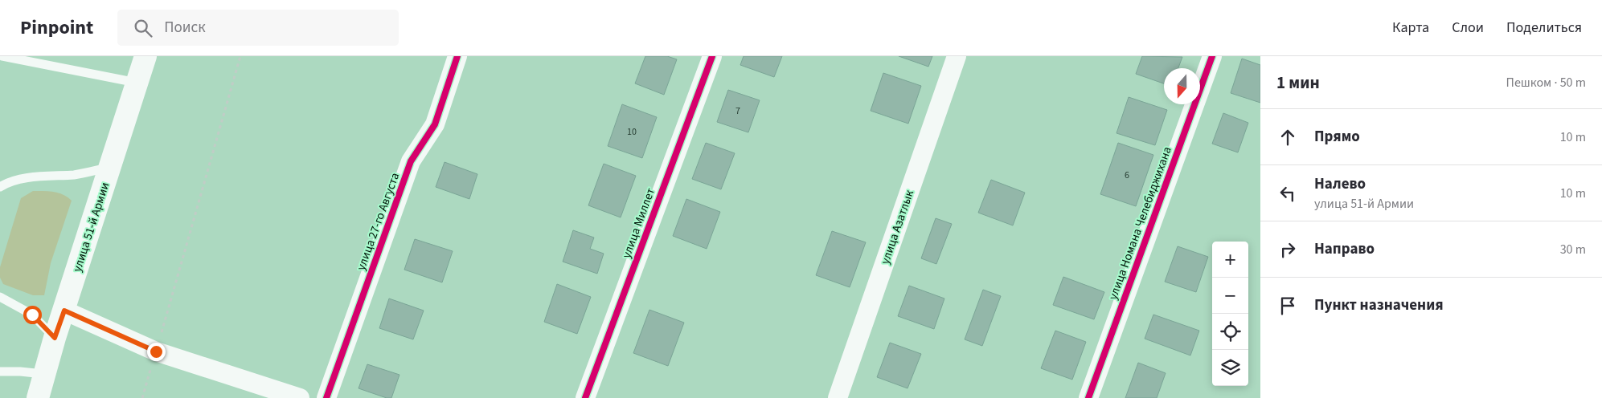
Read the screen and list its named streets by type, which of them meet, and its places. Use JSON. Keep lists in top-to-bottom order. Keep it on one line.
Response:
{"streets":{"main road":["улица 51-й Армии"],"street":["улица 27-го Августа","улица Миллет","улица Номана Челебиджихана","улица Азатлык"]},"house_numbers":["7","10","6"],"north":"bottom","page":{"header":"Pinpoint","search":"Поиск","nav":["Карта","Слои","Поделиться"],"heading":["1 мин","Пешком · 50 m"],"list":[["Прямо","10 m"],["Налево","улица 51-й Армии","10 m"],["Направо","30 m"],"Пункт назначения"],"map_buttons":["+","−"]}}
